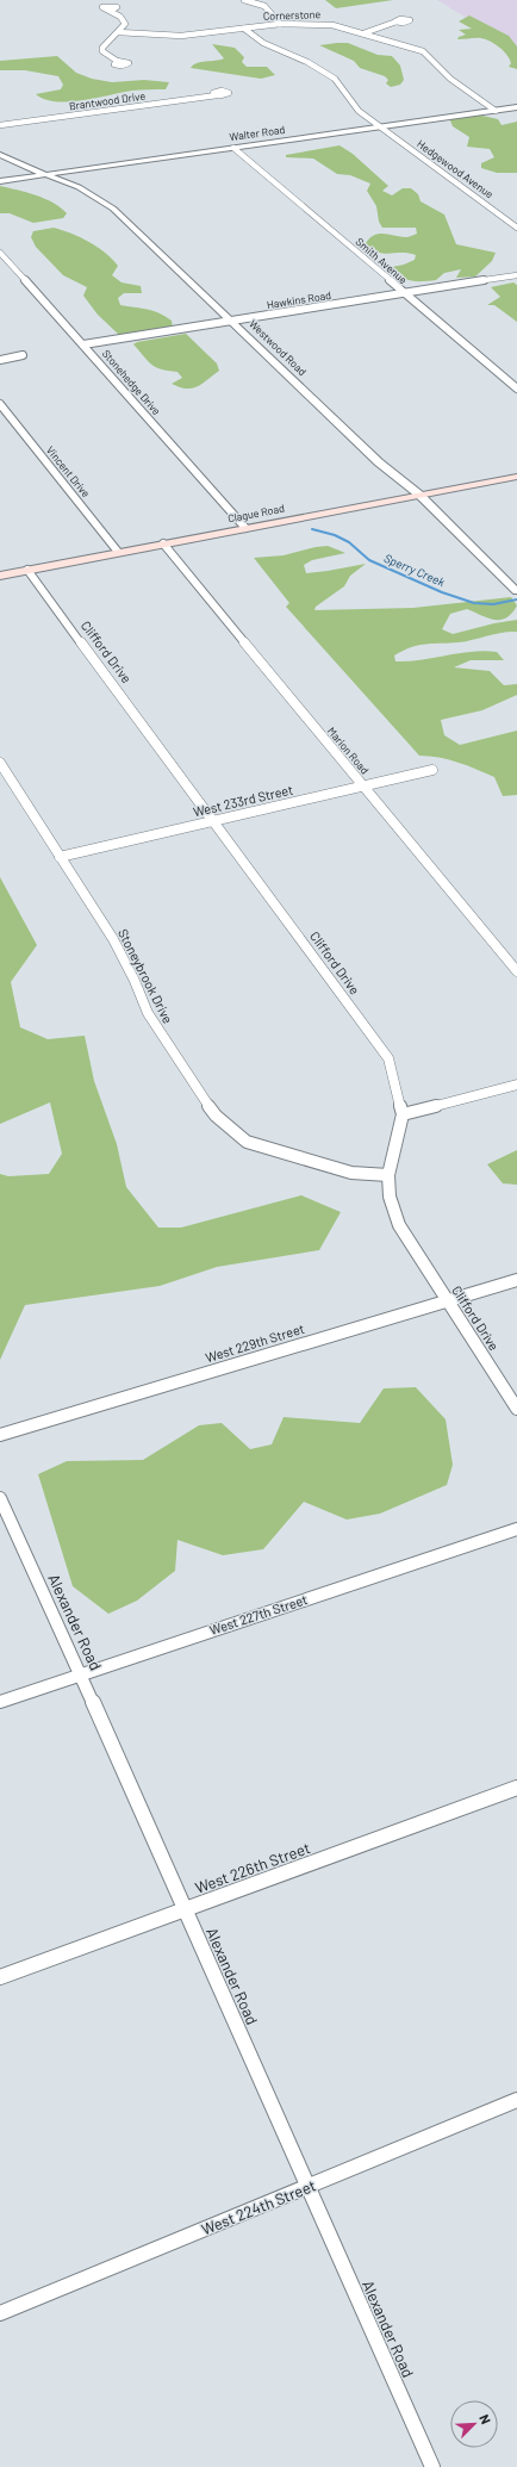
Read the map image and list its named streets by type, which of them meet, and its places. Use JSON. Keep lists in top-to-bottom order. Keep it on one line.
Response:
{"streets":{"main road":["Clague Road"],"street":["Cornerstone","Brantwood Drive","Walter Road","Hedgewood Avenue","Smith Avenue","Hawkins Road","Westwood Road","Stonehedge Drive","Vincent Drive","Clifford Drive","Marion Road","West 233rd Street","Stoneybrook Drive","West 229th Street","West 227th Street","Alexander Road","West 226th Street","West 224th Street"]},"crossings":[["Cornerstone","Walter Road"],["Cornerstone","Hedgewood Avenue"],["Walter Road","Hedgewood Avenue"],["Walter Road","Smith Avenue"],["Walter Road","Westwood Road"],["Smith Avenue","Hawkins Road"],["Hawkins Road","Westwood Road"],["Hawkins Road","Stonehedge Drive"],["Westwood Road","Clague Road"],["Stonehedge Drive","Clague Road"],["Vincent Drive","Clague Road"],["Clague Road","Clifford Drive"],["Clague Road","Marion Road"],["Clifford Drive","West 233rd Street"],["Clifford Drive","Stoneybrook Drive"],["Clifford Drive","West 229th Street"],["Marion Road","West 233rd Street"],["West 233rd Street","Stoneybrook Drive"],["West 227th Street","Alexander Road"],["Alexander Road","West 226th Street"],["Alexander Road","West 224th Street"]],"water":["Sperry Creek"],"north":"top right"}
